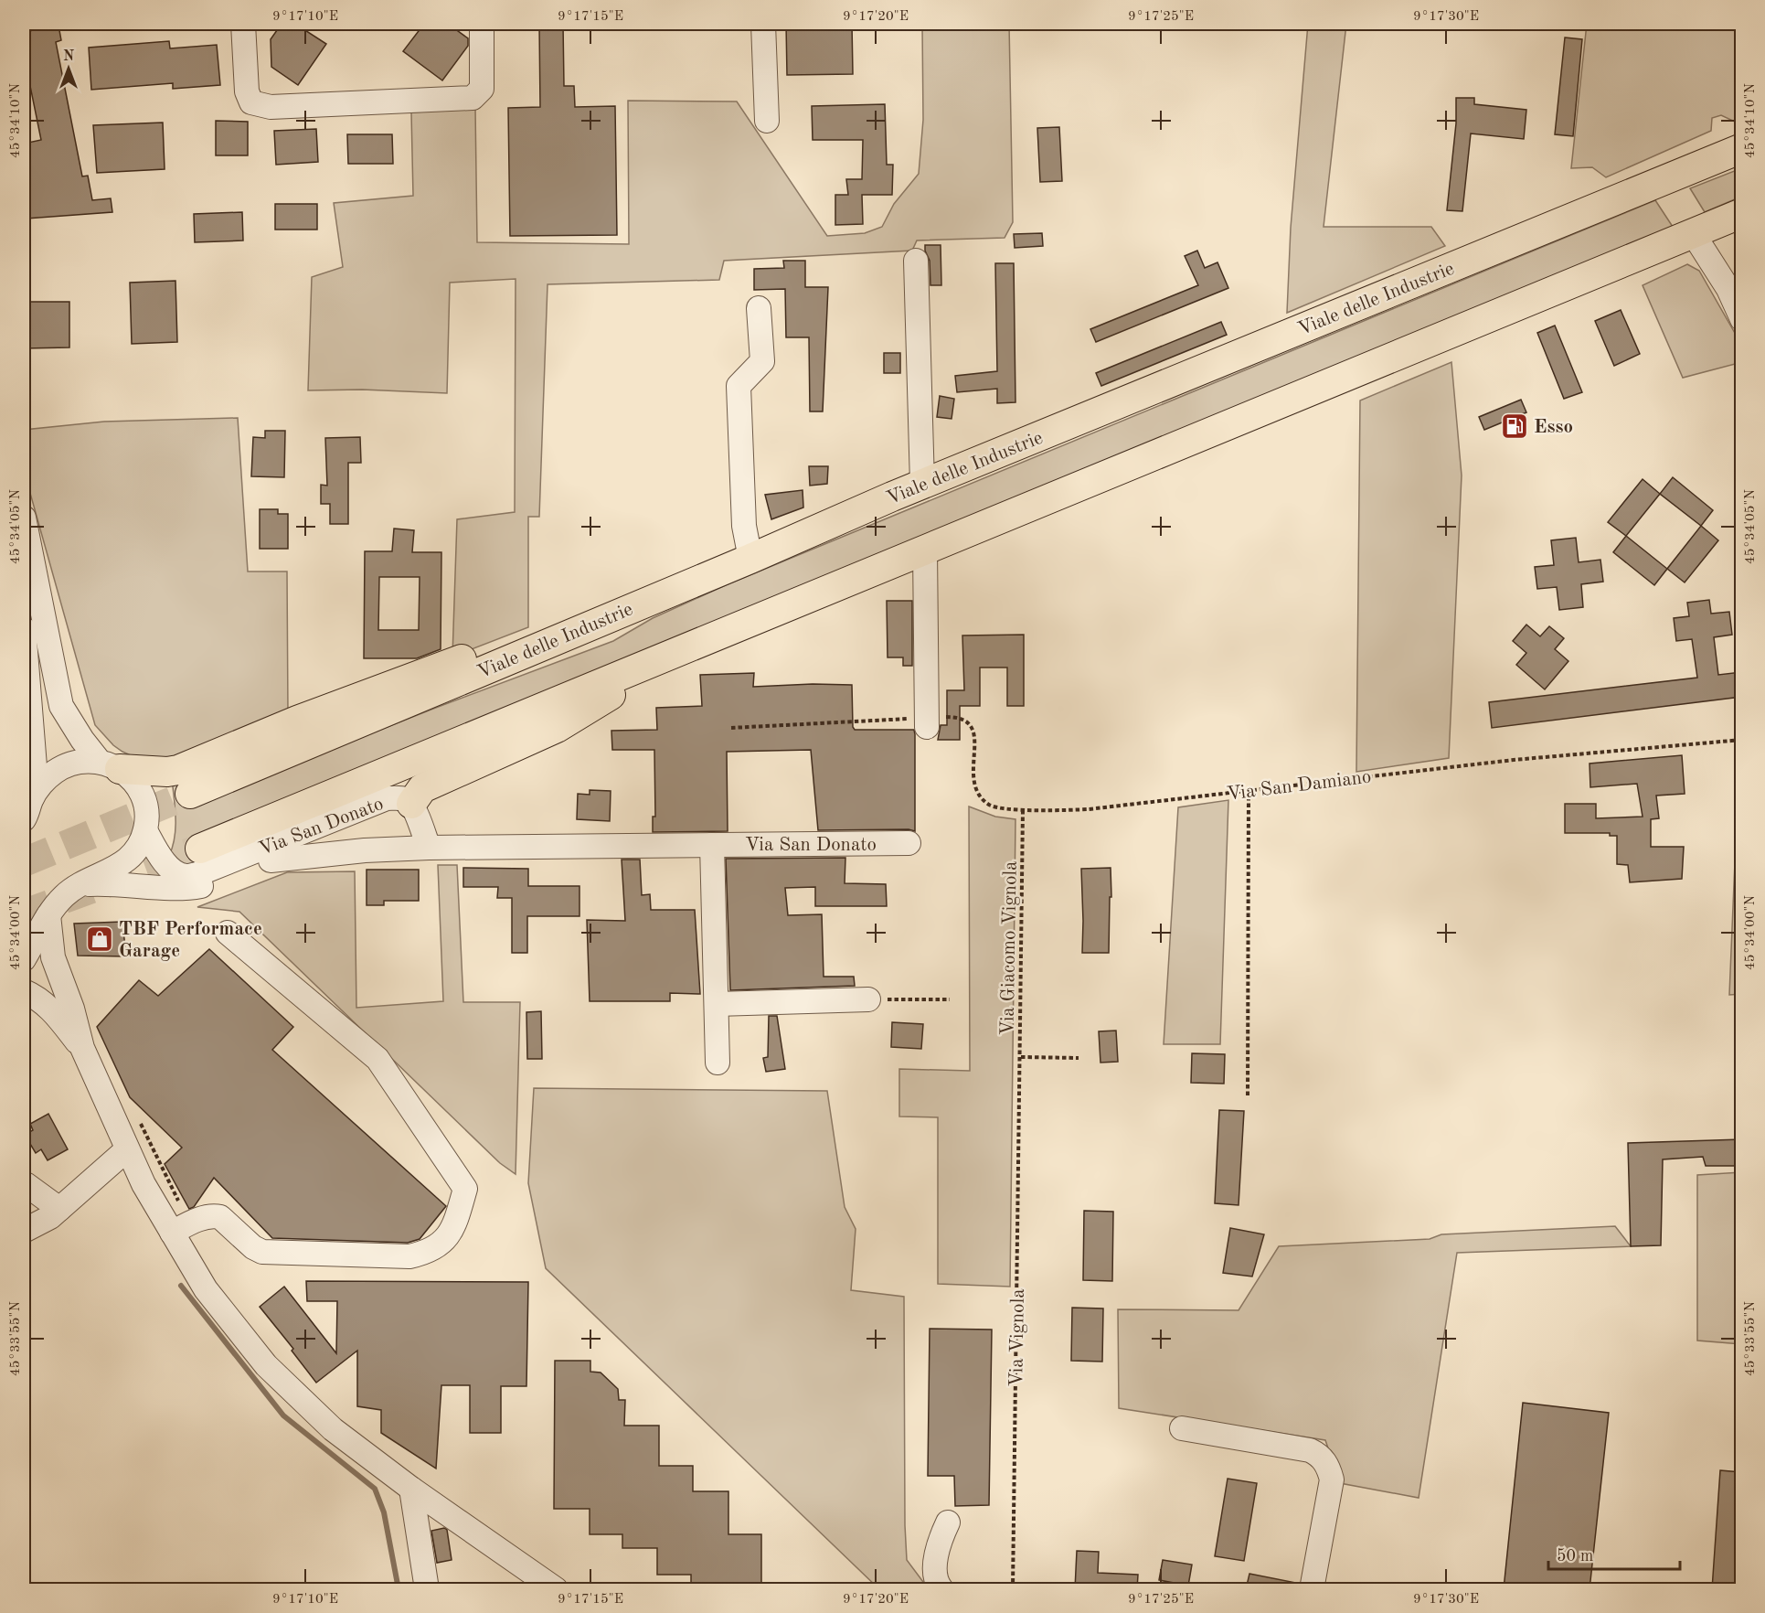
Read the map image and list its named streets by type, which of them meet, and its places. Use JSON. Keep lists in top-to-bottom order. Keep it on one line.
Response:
{"streets":{"main road":["Viale delle Industrie"],"street":["Via San Donato"],"path":["Via San Damiano","Via Giacomo Vignola","Via Vignola"]},"crossings":[["Via San Damiano","Via Giacomo Vignola"],["Via Giacomo Vignola","Via Vignola"]],"places":{"fuel station":["Esso"],"shop":["TBF Performace Garage"]},"scale_bar":"50 m","north":"top","coordinates":["9°17'10\"E","9°17'15\"E","9°17'20\"E","9°17'25\"E","9°17'30\"E","45°34'10\"N","45°34'05\"N","45°34'00\"N","45°33'55\"N"]}
